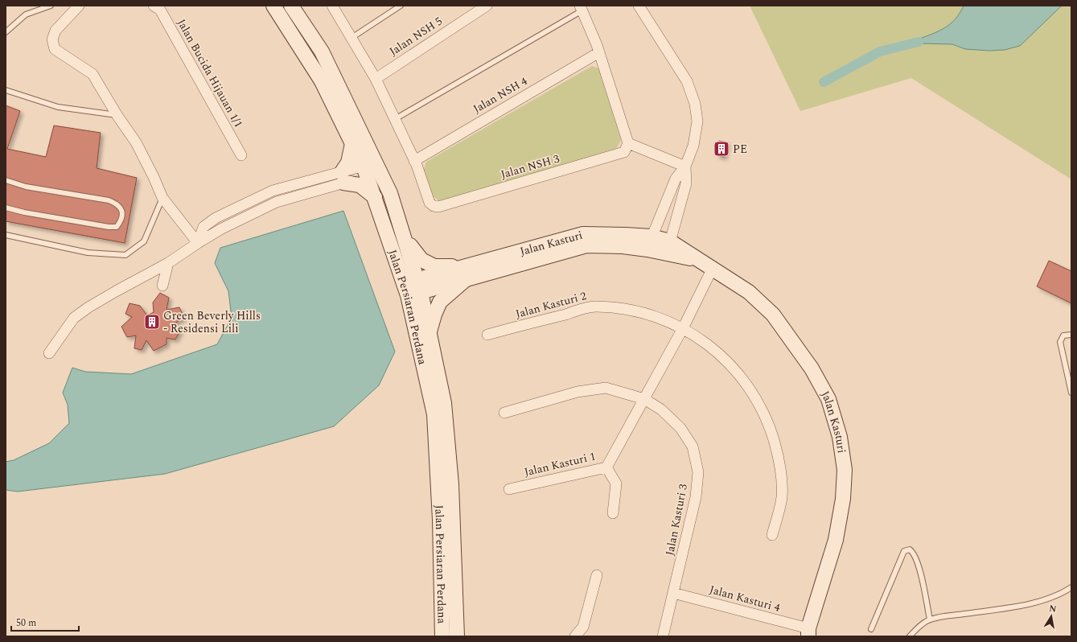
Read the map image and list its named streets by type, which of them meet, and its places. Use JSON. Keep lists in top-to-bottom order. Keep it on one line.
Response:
{"streets":{"main road":["Jalan Kasturi","Jalan Persiaran Perdana"],"street":["Jalan NSH 5","Jalan Bucida Hijauan 1/1","Jalan NSH 4","Jalan NSH 3","Jalan Kasturi 2","Jalan Kasturi 1","Jalan Kasturi 3","Jalan Kasturi 4"]},"crossings":[["Jalan NSH 4","Jalan NSH 3"],["Jalan Kasturi","Jalan Persiaran Perdana"],["Jalan Kasturi","Jalan Kasturi 4"],["Jalan Kasturi 3","Jalan Kasturi 4"]],"places":{"building":["PE","Green Beverly Hills - Residensi Lili"]},"scale_bar":"50 m","north":"top"}
